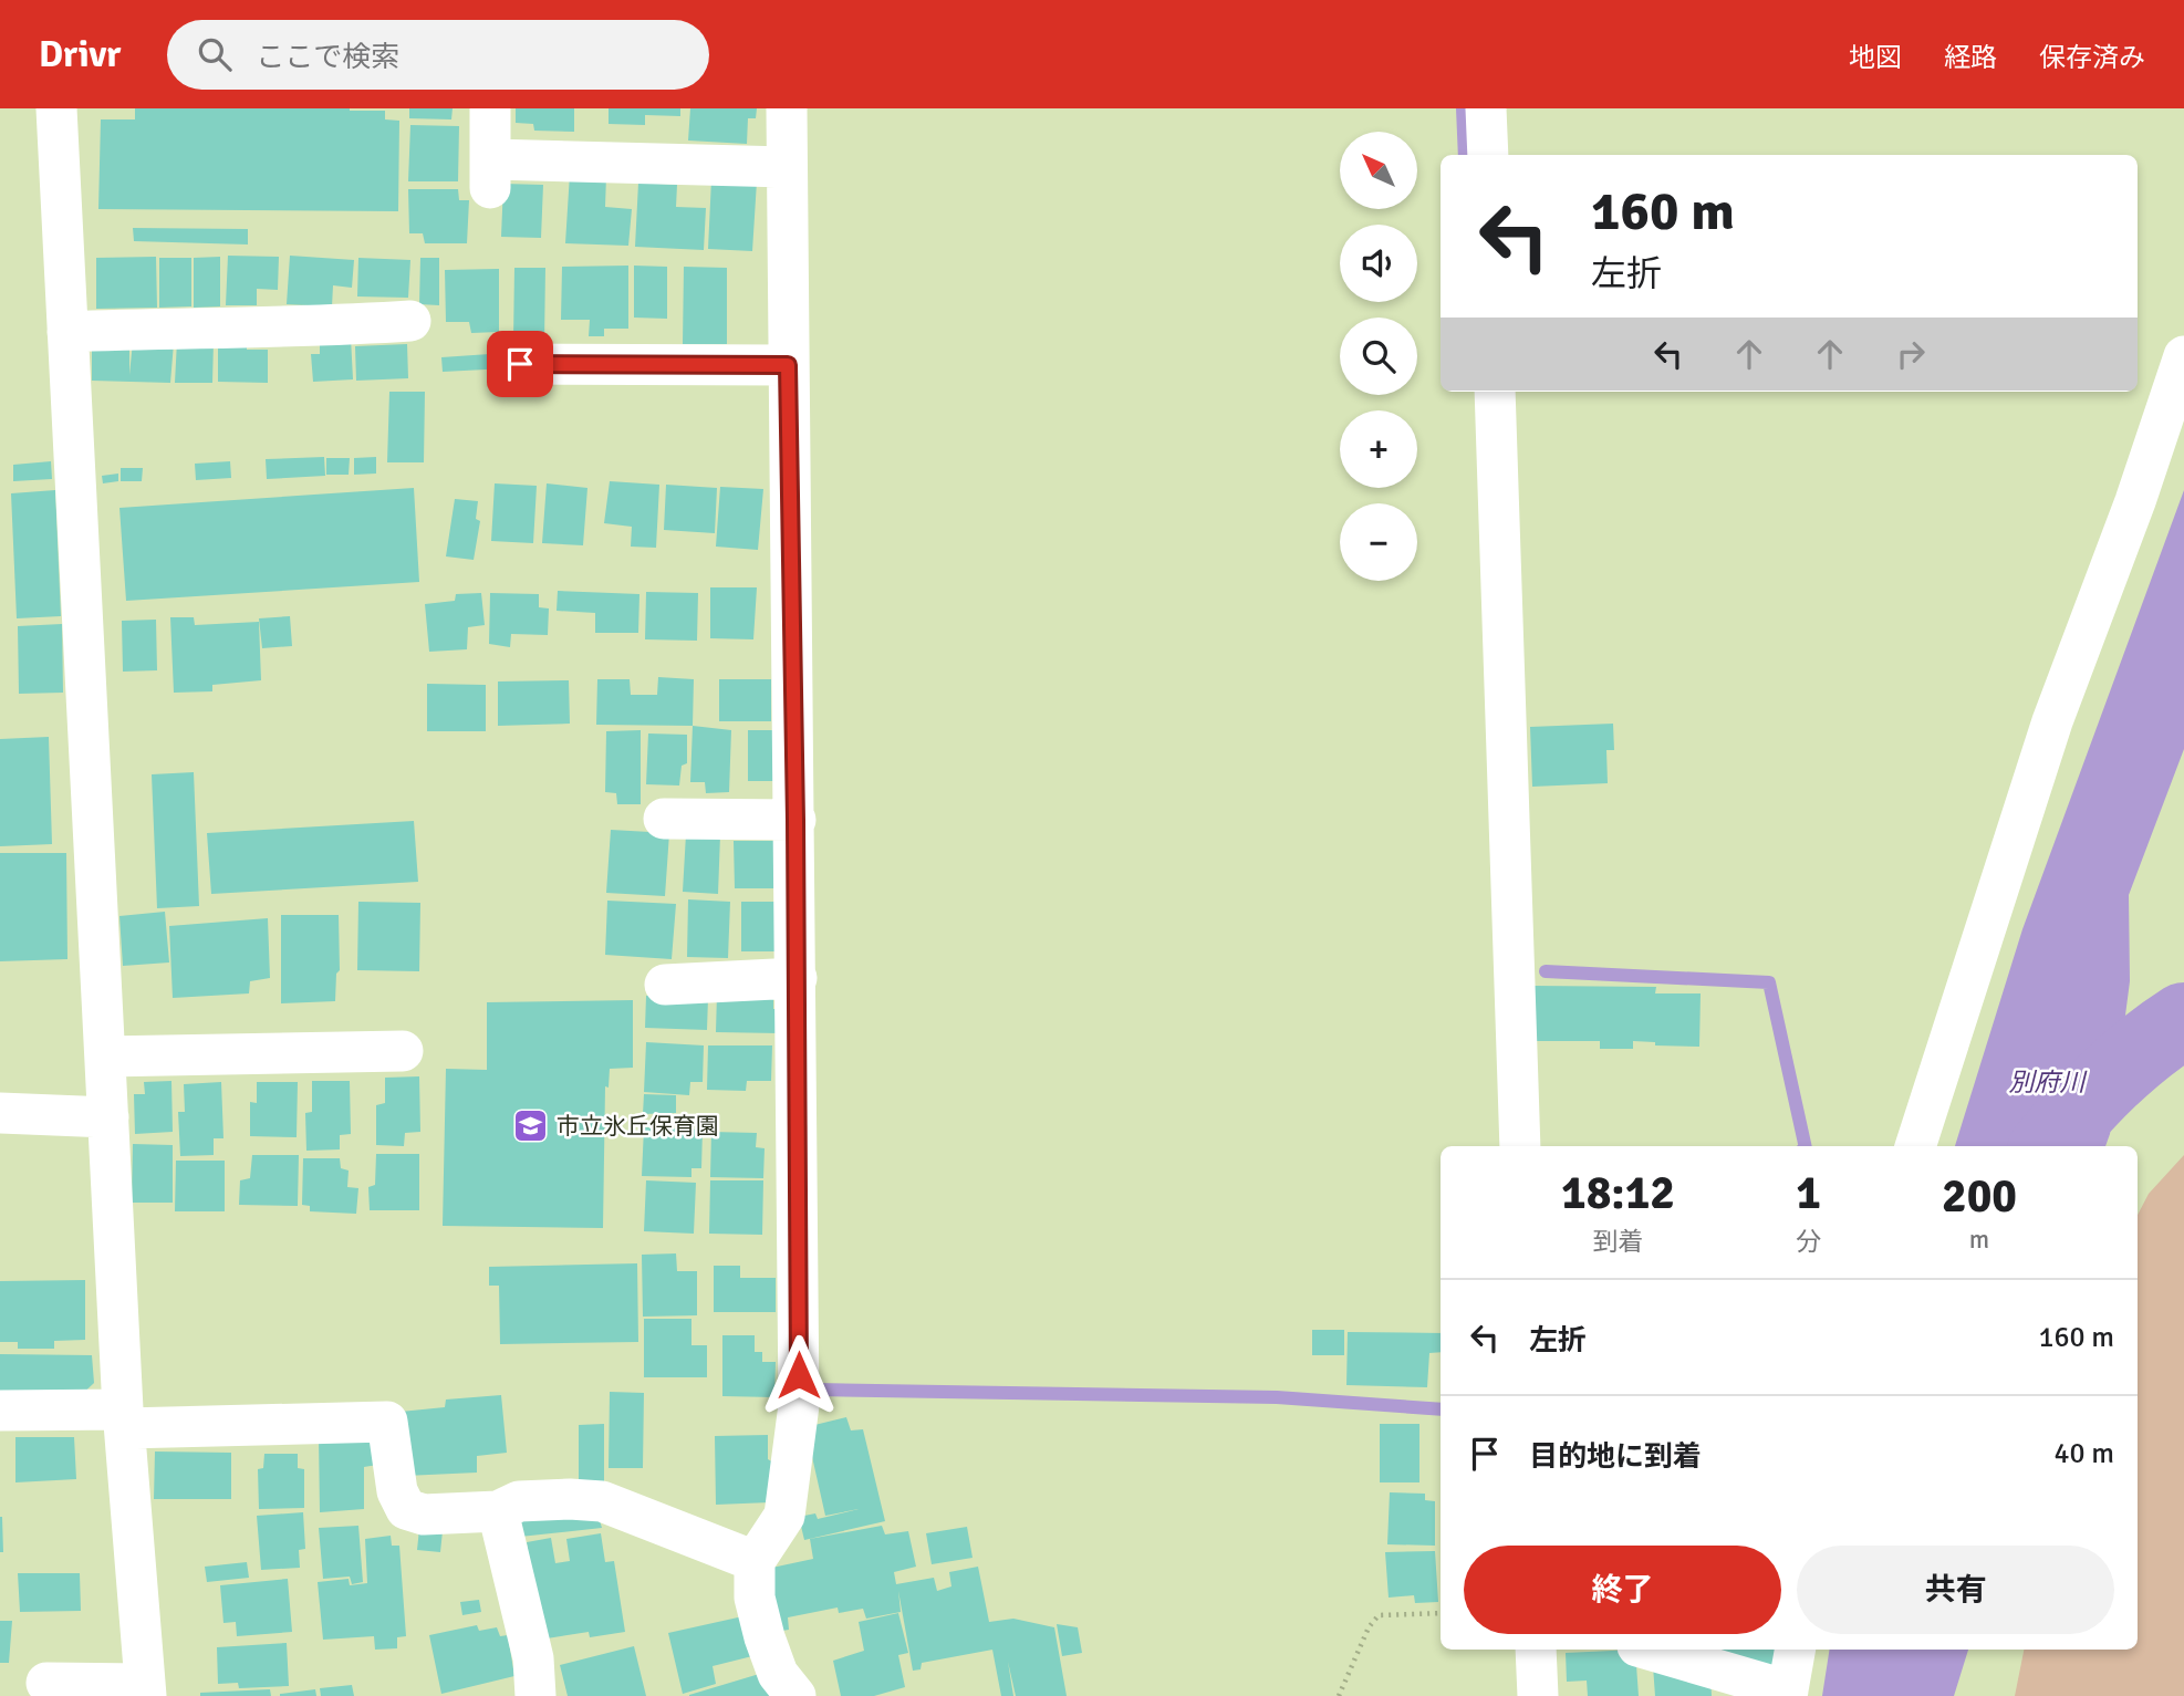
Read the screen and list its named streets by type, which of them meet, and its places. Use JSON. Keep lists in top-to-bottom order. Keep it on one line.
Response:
{"water":["別府川"],"places":{"school or university":["市立氷丘保育園"]},"north":"top left","page":{"header":"Drivr","search":"ここで検索","nav":["地図","経路","保存済み"],"map_buttons":["+","−"],"turn":["160 m","左折"],"eta":["18:12","到着","1","分","200","m"],"list":[{"name":"左折","value":"160 m"},{"name":"目的地に到着","value":"40 m"}],"buttons":["終了","共有"]}}
